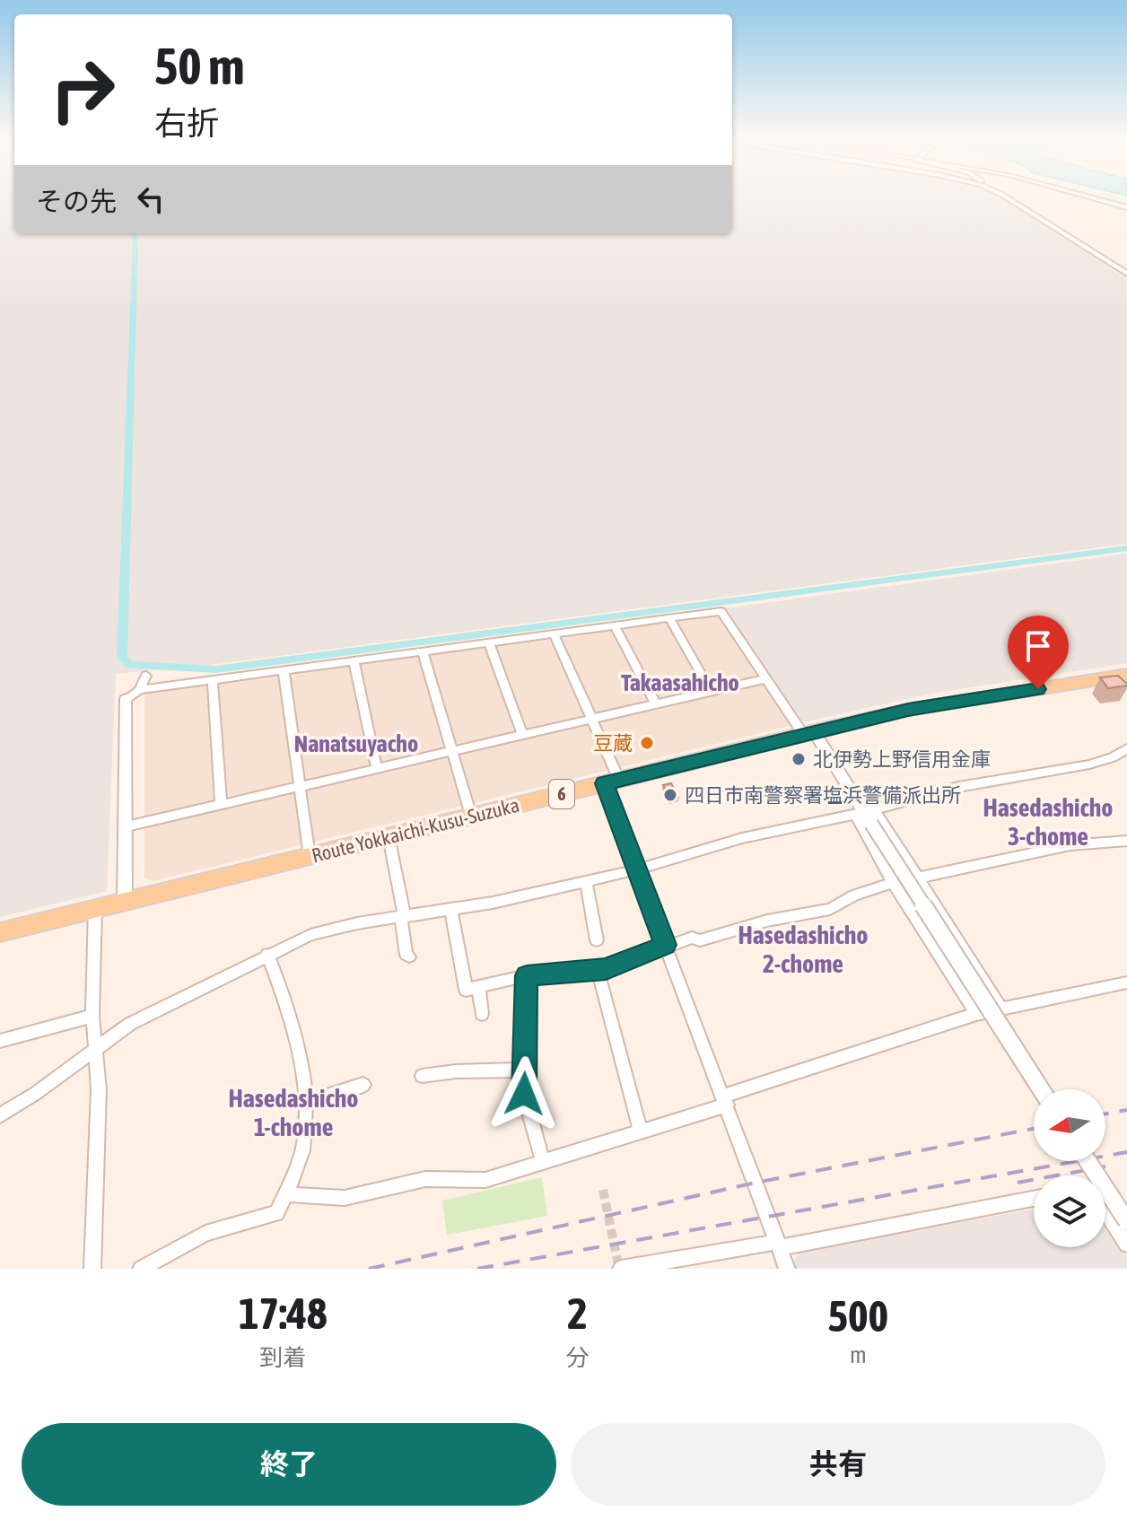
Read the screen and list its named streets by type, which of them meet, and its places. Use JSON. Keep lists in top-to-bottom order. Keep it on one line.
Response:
{"streets":{"main road":["6","Route Yokkaichi-Kusu-Suzuka"]},"districts":["Takaasahicho","Nanatsuyacho","Hasedashicho 3-chome","Hasedashicho 2-chome","Hasedashicho 1-chome"],"places":["豆蔵","北伊勢上野信用金庫","四日市南警察署塩浜警備派出所"],"north":"left","page":{"turn":["50 m","右折"],"then":"その先","eta":["17:48","到着","2","分","500","m"],"buttons":["終了","共有"]}}
